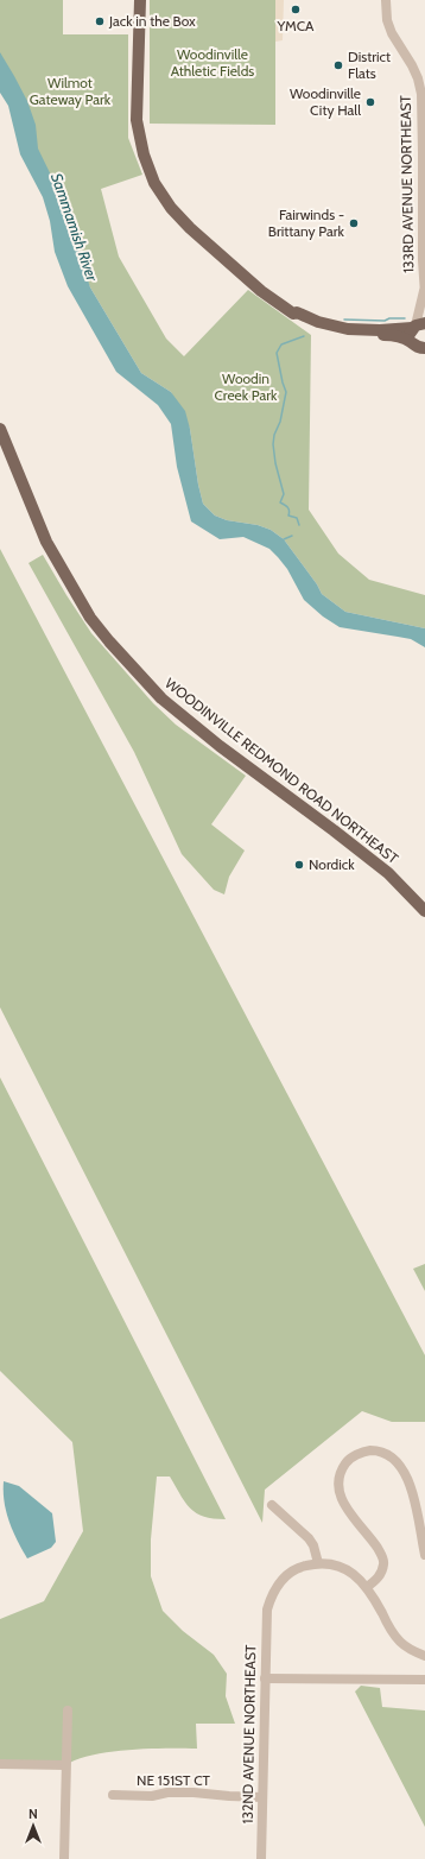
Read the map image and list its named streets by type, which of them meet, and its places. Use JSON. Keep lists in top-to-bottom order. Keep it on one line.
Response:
{"streets":{"main road":["WOODINVILLE REDMOND ROAD NORTHEAST"],"street":["133RD AVENUE NORTHEAST","132ND AVENUE NORTHEAST","NE 151ST CT"]},"crossings":[["132ND AVENUE NORTHEAST","NE 151ST CT"]],"water":["Sammamish River"],"parks":["Woodinville Athletic Fields","Wilmot Gateway Park","Woodin Creek Park"],"places":["YMCA","Jack in the Box","District Flats","Woodinville City Hall","Fairwinds - Brittany Park","Nordick"],"north":"top"}
